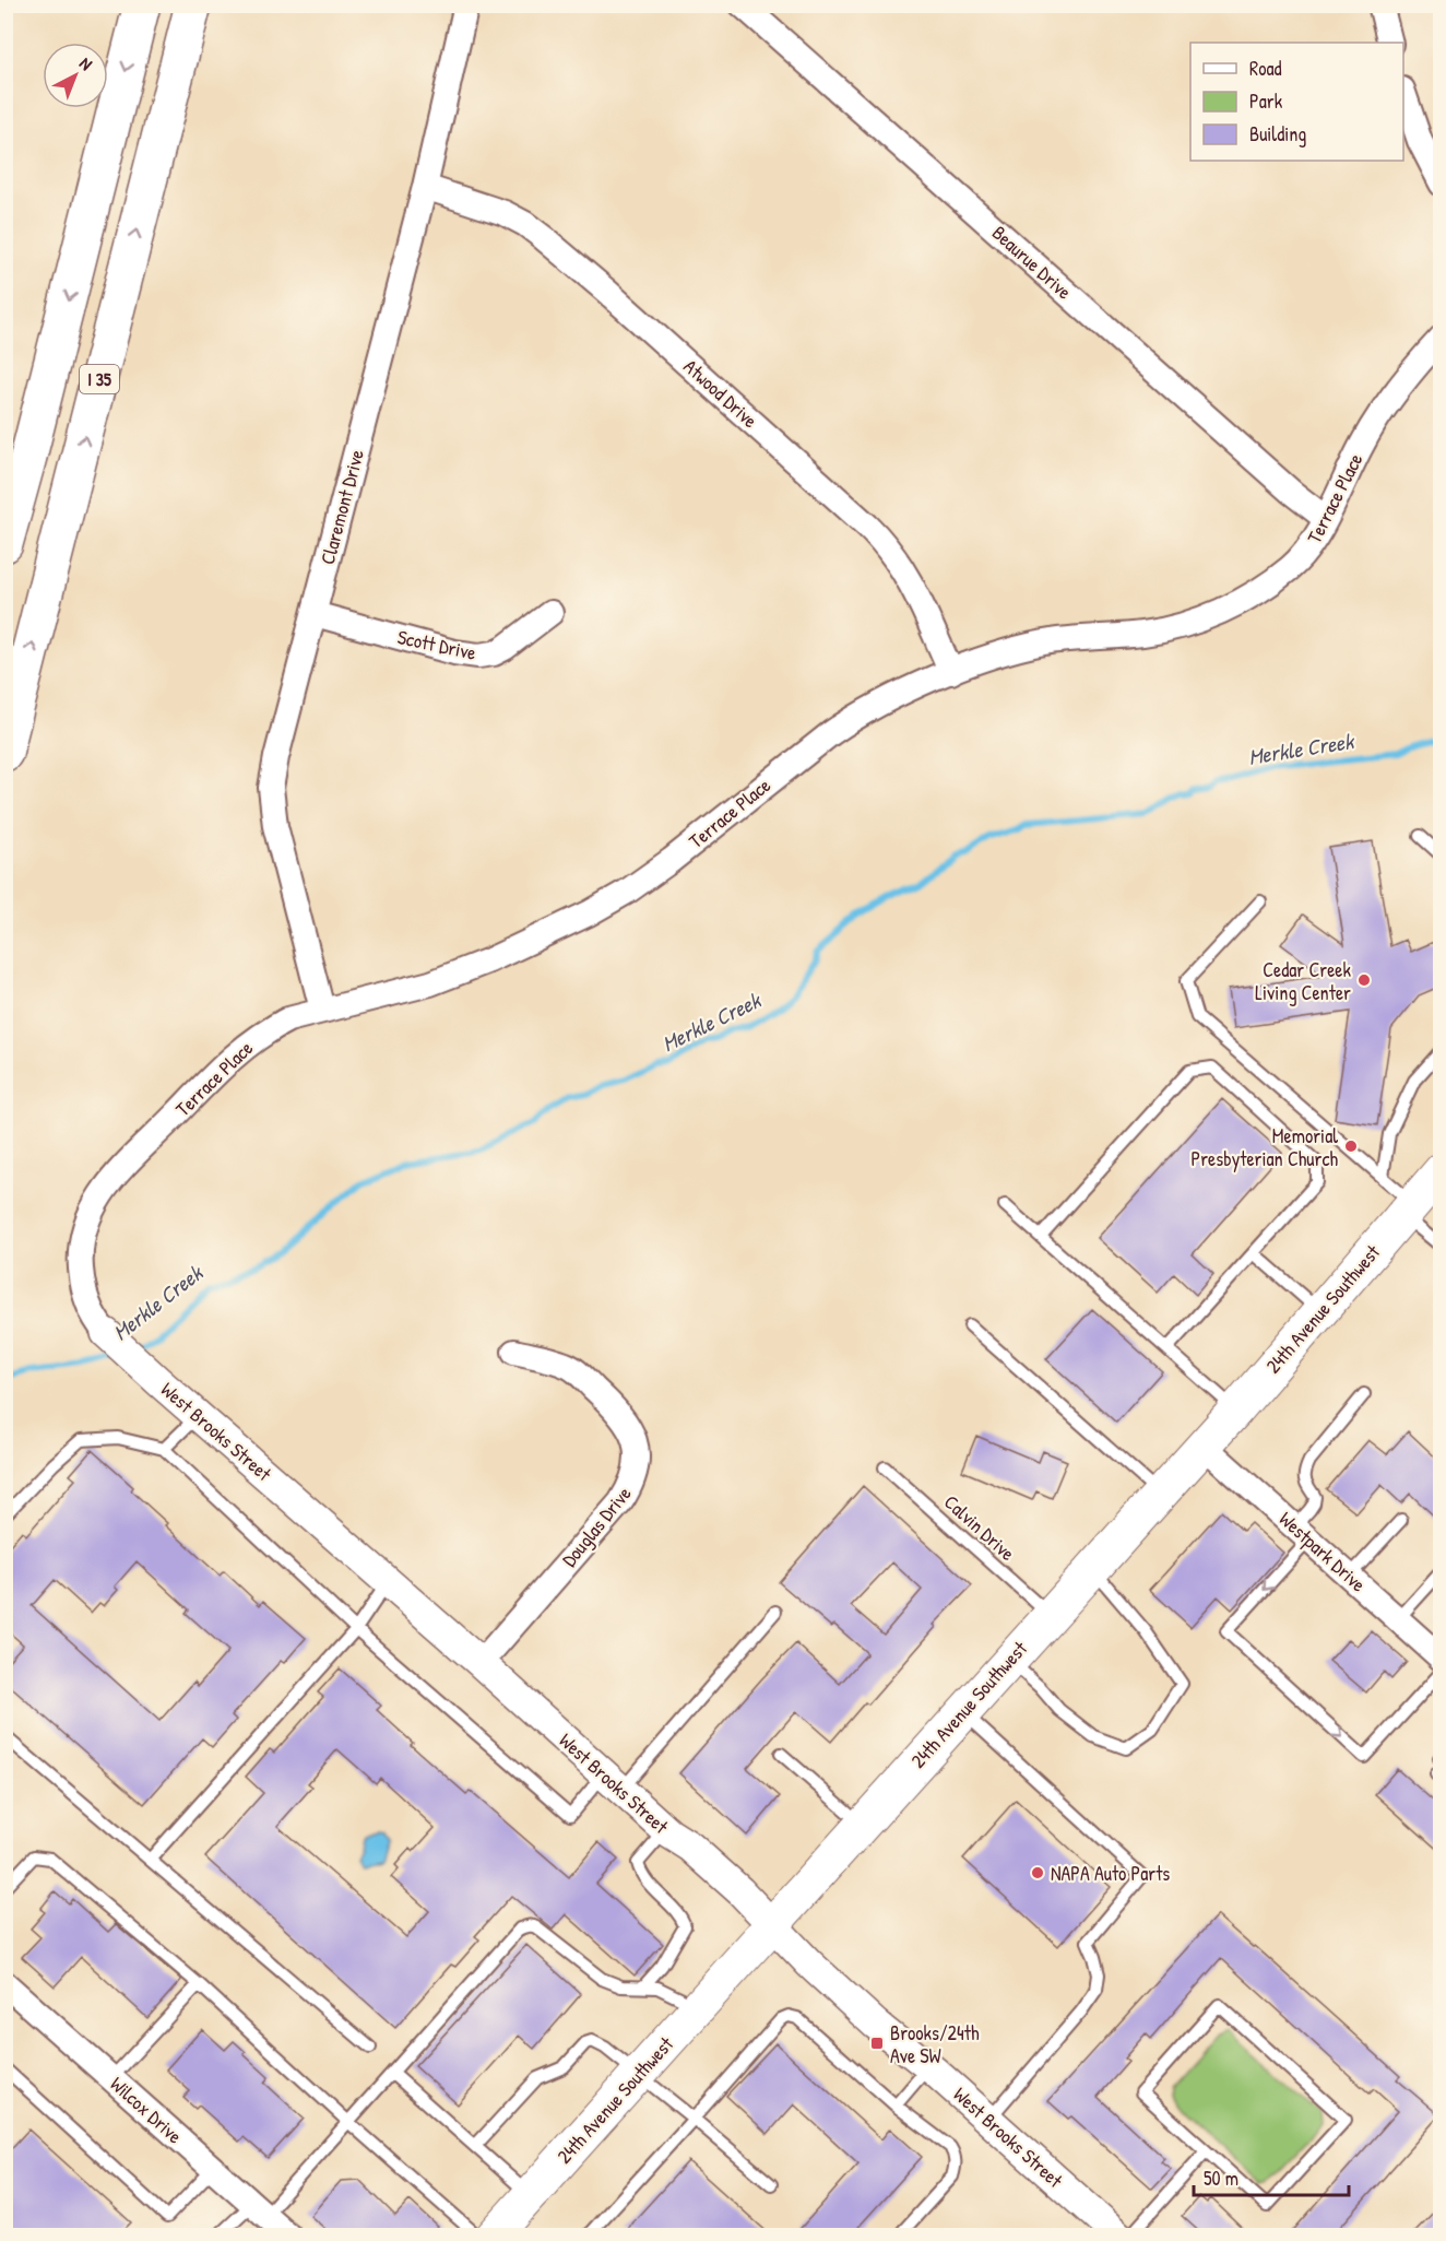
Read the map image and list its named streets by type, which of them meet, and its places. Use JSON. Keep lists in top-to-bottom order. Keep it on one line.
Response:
{"streets":{"highway":["I 35"],"main road":["24th Avenue Southwest"],"street":["Beaurue Drive","Atwood Drive","Terrace Place","Claremont Drive","Scott Drive","West Brooks Street","Douglas Drive","Westpark Drive","Wilcox Drive"],"lane":["Calvin Drive"]},"crossings":[["Beaurue Drive","Terrace Place"],["Atwood Drive","Terrace Place"],["Atwood Drive","Claremont Drive"],["Terrace Place","Claremont Drive"],["Terrace Place","West Brooks Street"],["Claremont Drive","Scott Drive"],["24th Avenue Southwest","West Brooks Street"],["24th Avenue Southwest","Calvin Drive"],["24th Avenue Southwest","Westpark Drive"],["West Brooks Street","Douglas Drive"]],"water":["Merkle Creek"],"places":{"other":["Cedar Creek Living Center","Memorial Presbyterian Church","NAPA Auto Parts"],"transit":["Brooks/24th Ave SW"]},"legend":["Road","Park","Building"],"scale_bar":"50 m","north":"top right"}
